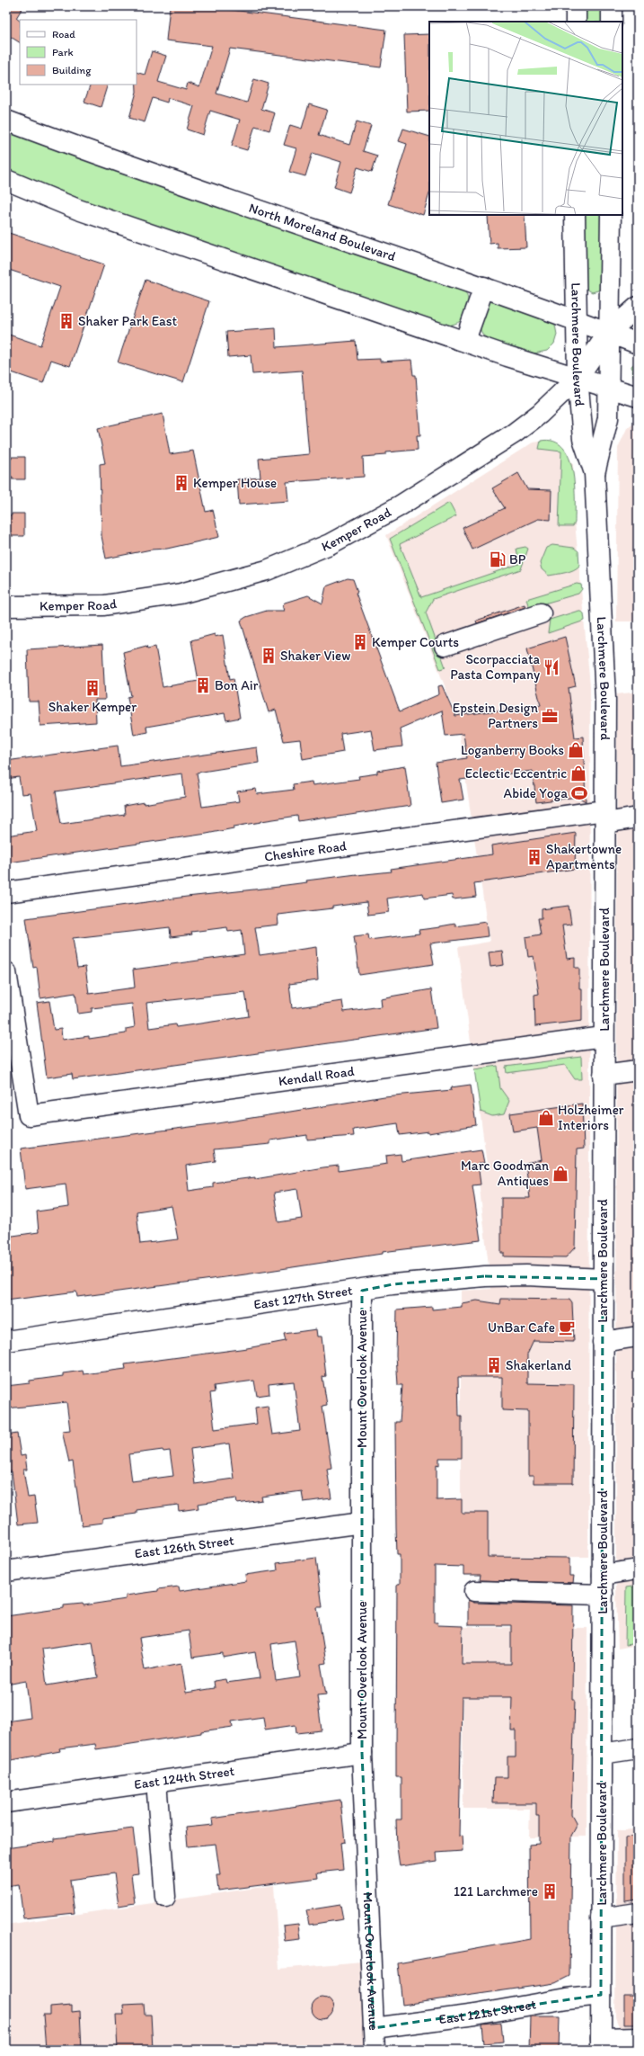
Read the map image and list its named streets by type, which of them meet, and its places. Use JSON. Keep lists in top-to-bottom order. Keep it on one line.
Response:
{"streets":{"street":["North Moreland Boulevard","Larchmere Boulevard","Kemper Road","Cheshire Road","Kendall Road","East 127th Street","Mount Overlook Avenue","East 126th Street","East 124th Street","East 121st Street"]},"crossings":[["North Moreland Boulevard","Larchmere Boulevard"],["North Moreland Boulevard","Kemper Road"],["Larchmere Boulevard","Kemper Road"],["Larchmere Boulevard","Cheshire Road"],["Larchmere Boulevard","Kendall Road"],["Larchmere Boulevard","East 127th Street"],["Larchmere Boulevard","East 121st Street"],["East 127th Street","Mount Overlook Avenue"],["Mount Overlook Avenue","East 126th Street"],["Mount Overlook Avenue","East 124th Street"],["Mount Overlook Avenue","East 121st Street"]],"places":{"building":["Shaker Park East","Kemper House","Kemper Courts","Shaker View","Bon Air","Shaker Kemper","Shakertowne Apartments","Shakerland","121 Larchmere"],"fuel station":["BP"],"restaurant":["Scorpacciata Pasta Company"],"office":["Epstein Design Partners"],"shop":["Loganberry Books","Eclectic Eccentric","Holzheimer Interiors","Marc Goodman Antiques"],"sports":["Abide Yoga"],"cafe":["UnBar Cafe"]},"legend":["Road","Park","Building"]}
